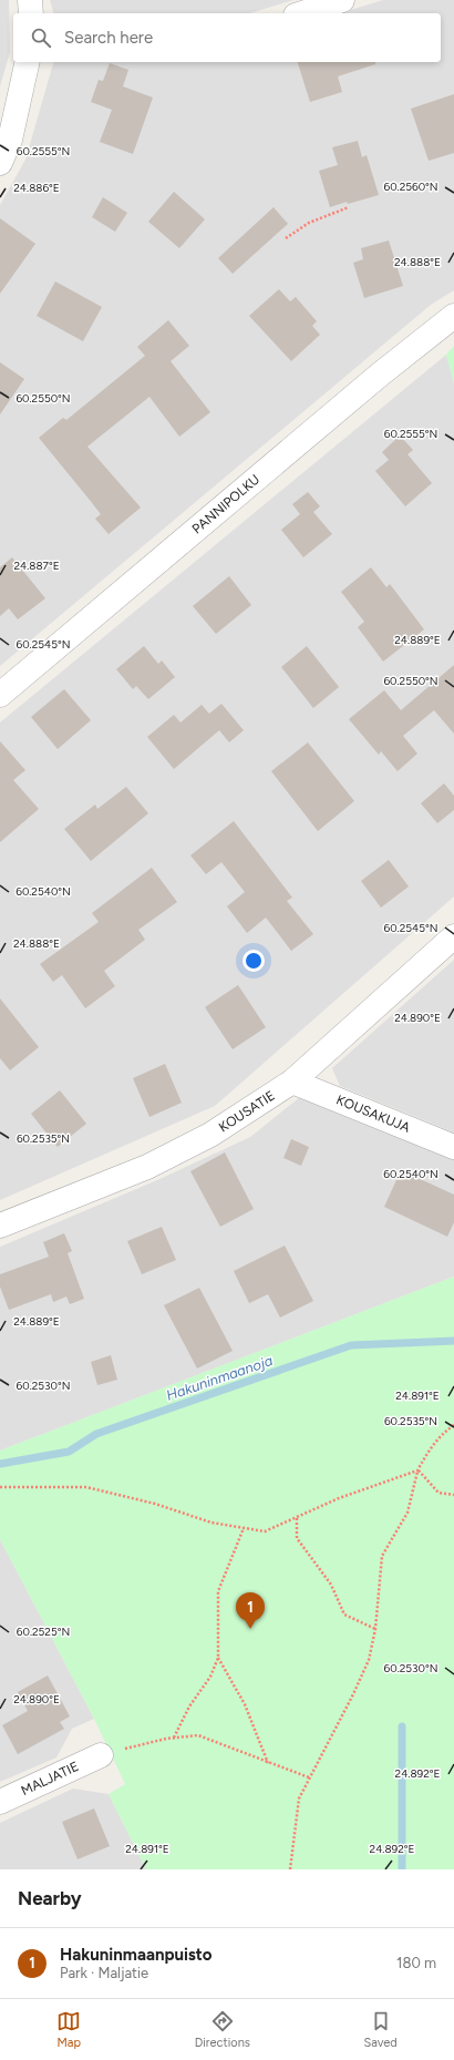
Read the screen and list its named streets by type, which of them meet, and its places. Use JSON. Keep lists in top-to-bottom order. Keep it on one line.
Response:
{"streets":{"street":["PANNIPOLKU","KOUSATIE","KOUSAKUJA","MALJATIE"]},"crossings":[["KOUSATIE","KOUSAKUJA"]],"water":["Hakuninmaanoja"],"page":{"search":"Search here","pins":"1","heading":"Nearby","list":[{"mark":"1","name":"Hakuninmaanpuisto","note":"Park · Maljatie","value":"180 m"}],"nav":["Map","Directions","Saved"]},"coordinates":["60.2555°N","60.2560°N","24.886°E","24.888°E","60.2550°N","24.887°E","24.889°E","60.2545°N","60.2540°N","24.890°E","60.2535°N","60.2530°N","24.891°E","60.2525°N","24.892°E"]}
